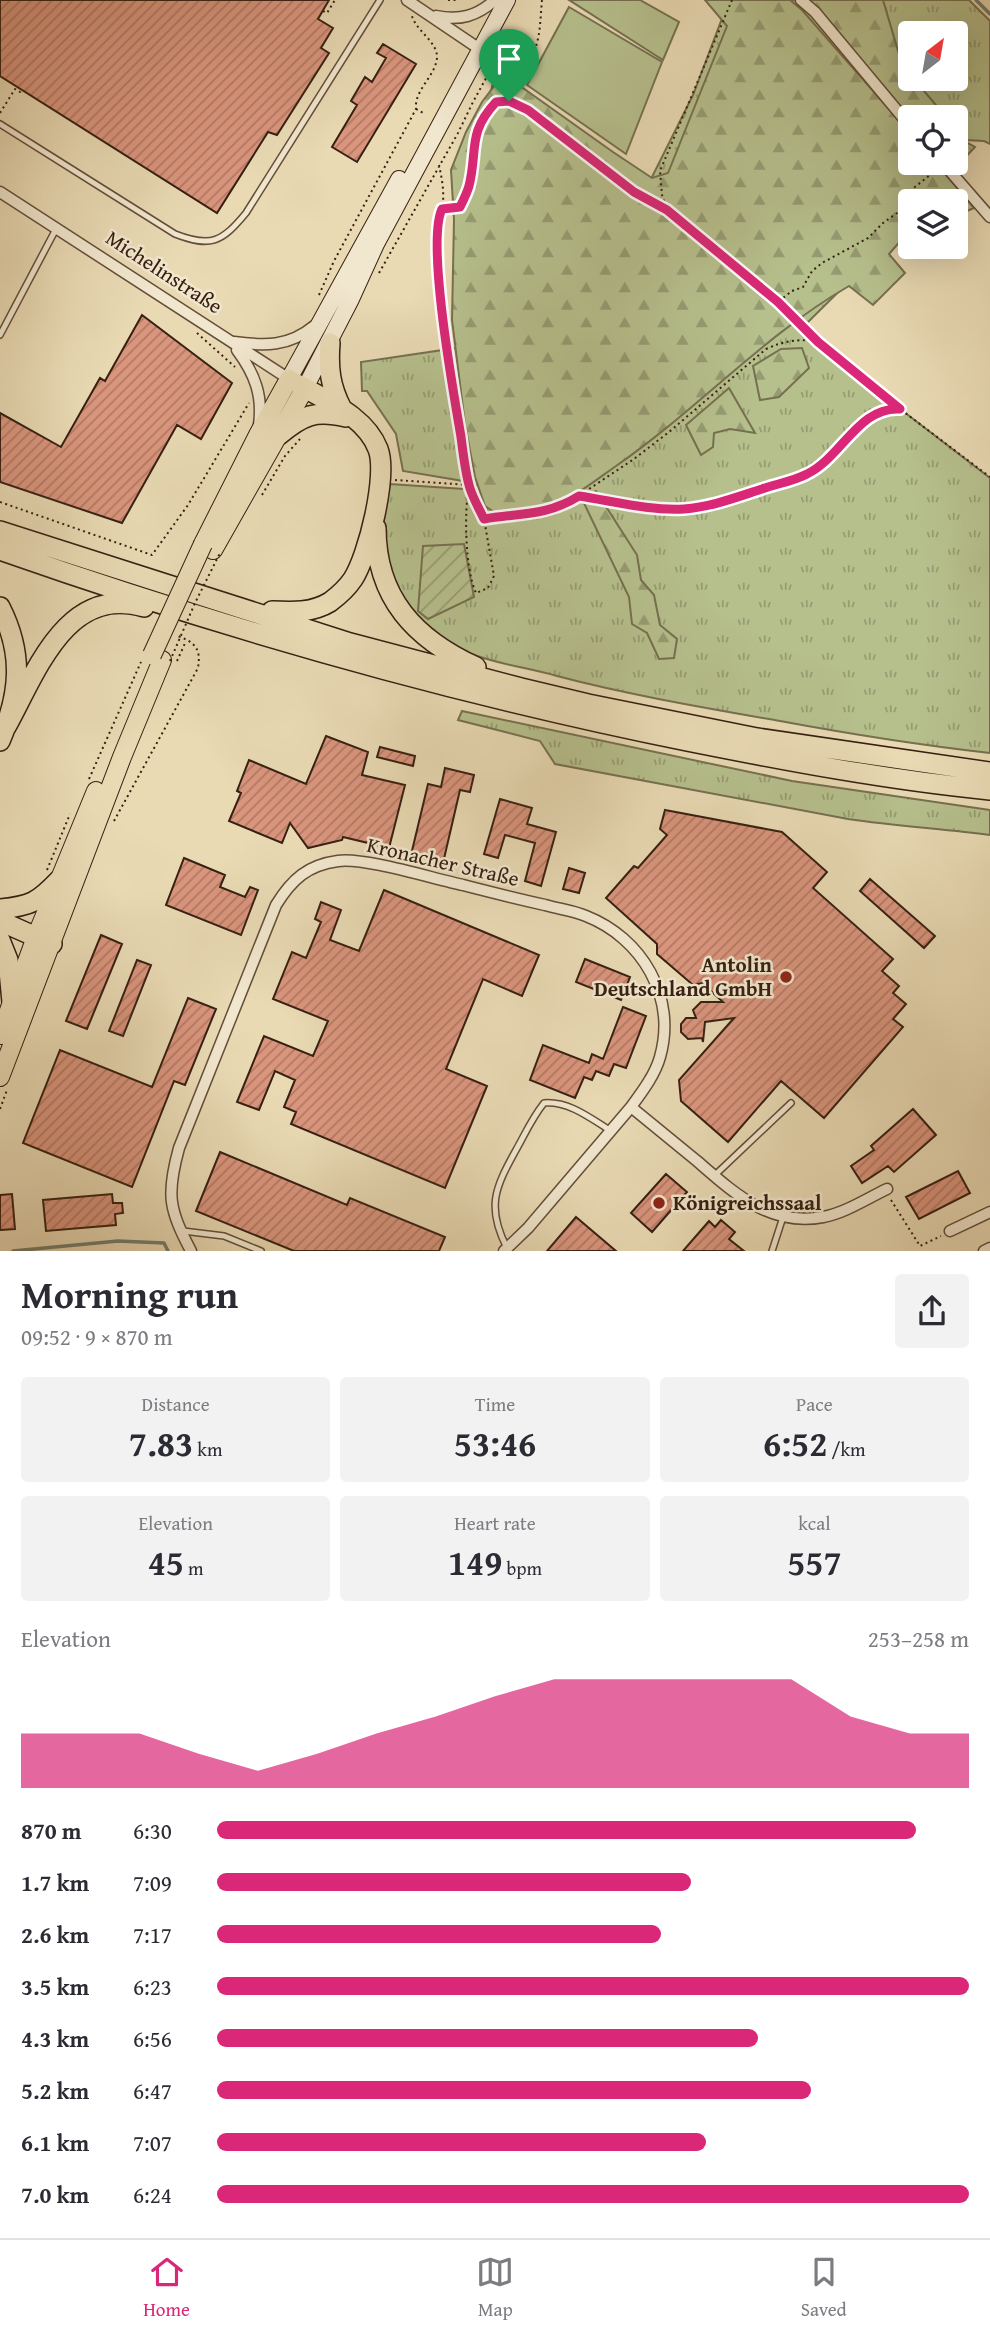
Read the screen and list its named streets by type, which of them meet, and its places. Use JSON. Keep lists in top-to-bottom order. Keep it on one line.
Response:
{"streets":{"street":["Michelinstraße","Kronacher Straße"]},"places":["Antolin Deutschland GmbH","Königreichssaal"],"north":"top right","page":{"heading":["Morning run","09:52 · 9 × 870 m"],"stats":[["Distance","7.83 km"],["Time","53:46"],["Pace","6:52 /km"],["Elevation","45 m"],["Heart rate","149 bpm"],["kcal","557"]],"chart":["Elevation","253–258 m"],"list":[{"name":"870 m","note":"6:30"},{"name":"1.7 km","note":"7:09"},{"name":"2.6 km","note":"7:17"},{"name":"3.5 km","note":"6:23"},{"name":"4.3 km","note":"6:56"},{"name":"5.2 km","note":"6:47"},{"name":"6.1 km","note":"7:07"},{"name":"7.0 km","note":"6:24"}],"tabs":["Home","Map","Saved"]}}
